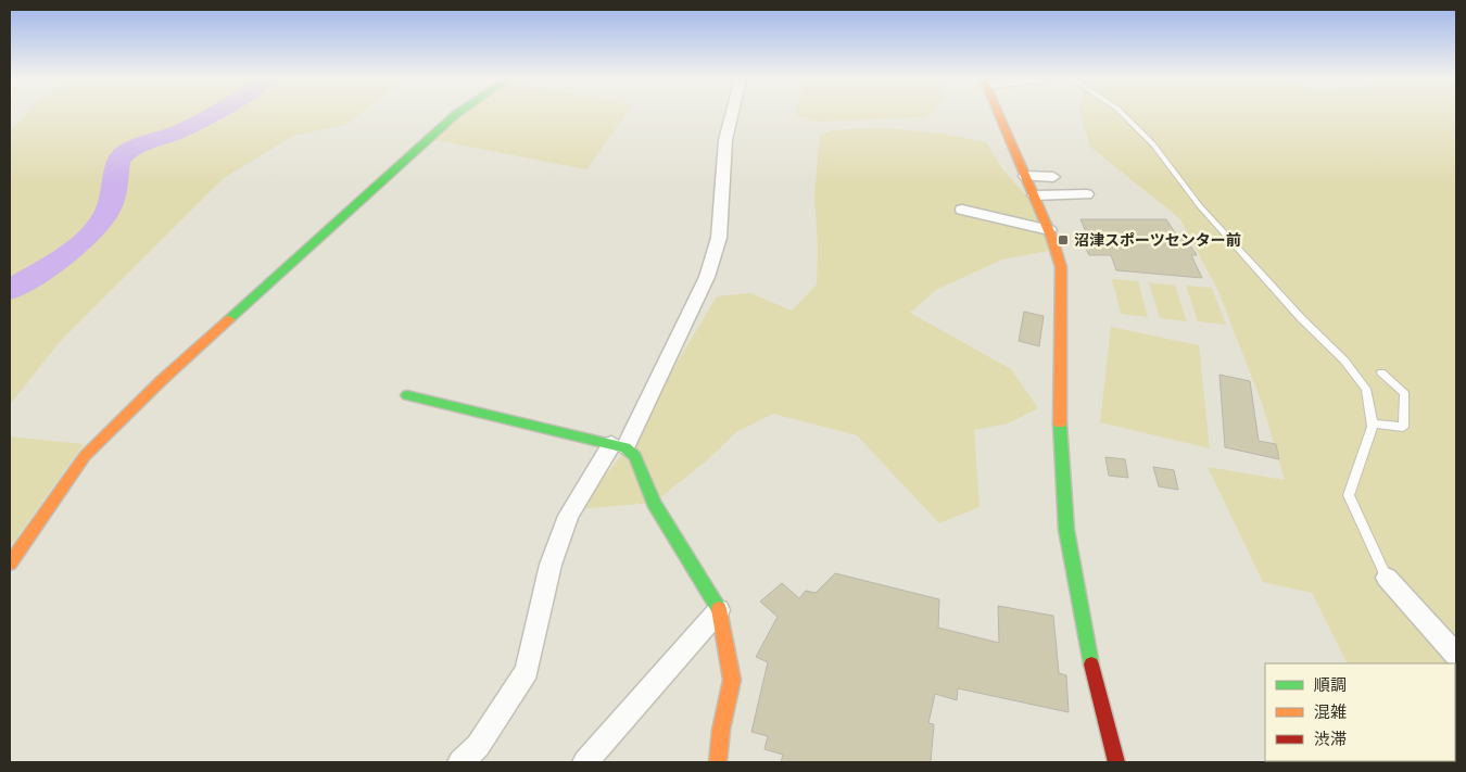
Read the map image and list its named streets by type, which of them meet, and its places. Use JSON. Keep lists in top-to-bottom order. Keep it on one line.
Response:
{"places":{"transit":["沼津スポーツセンター前"]},"legend":["順調","混雑","渋滞"]}
